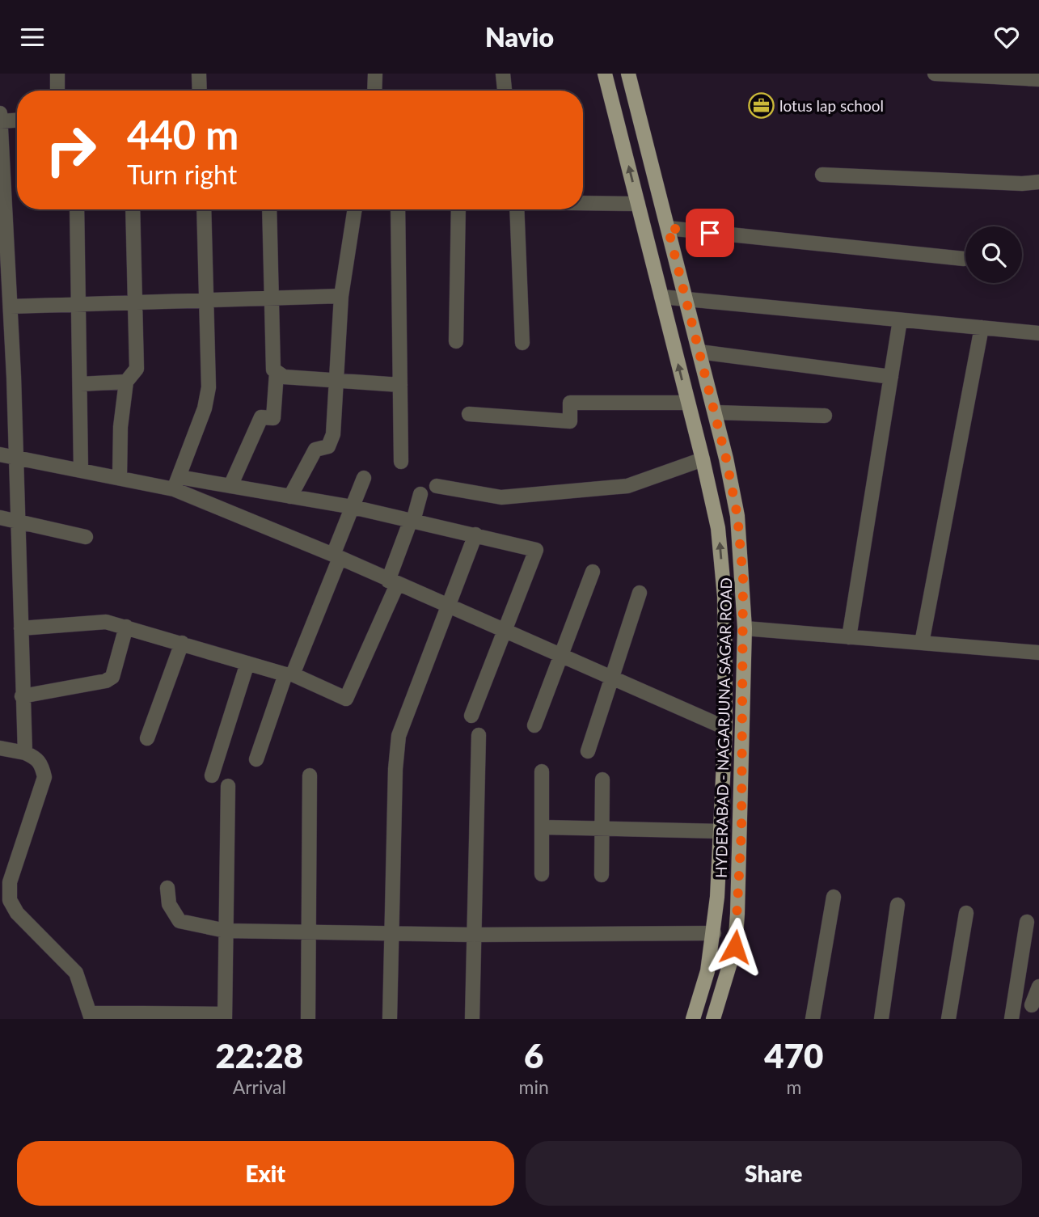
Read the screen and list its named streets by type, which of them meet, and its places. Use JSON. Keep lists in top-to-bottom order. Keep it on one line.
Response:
{"streets":{"main road":["HYDERABAD - NAGARJUNA SAGAR ROAD"]},"places":{"office":["lotus lap school"]},"page":{"header":"Navio","turn":["440 m","Turn right"],"eta":["22:28","Arrival","6","min","470","m"],"buttons":["Exit","Share"]}}
